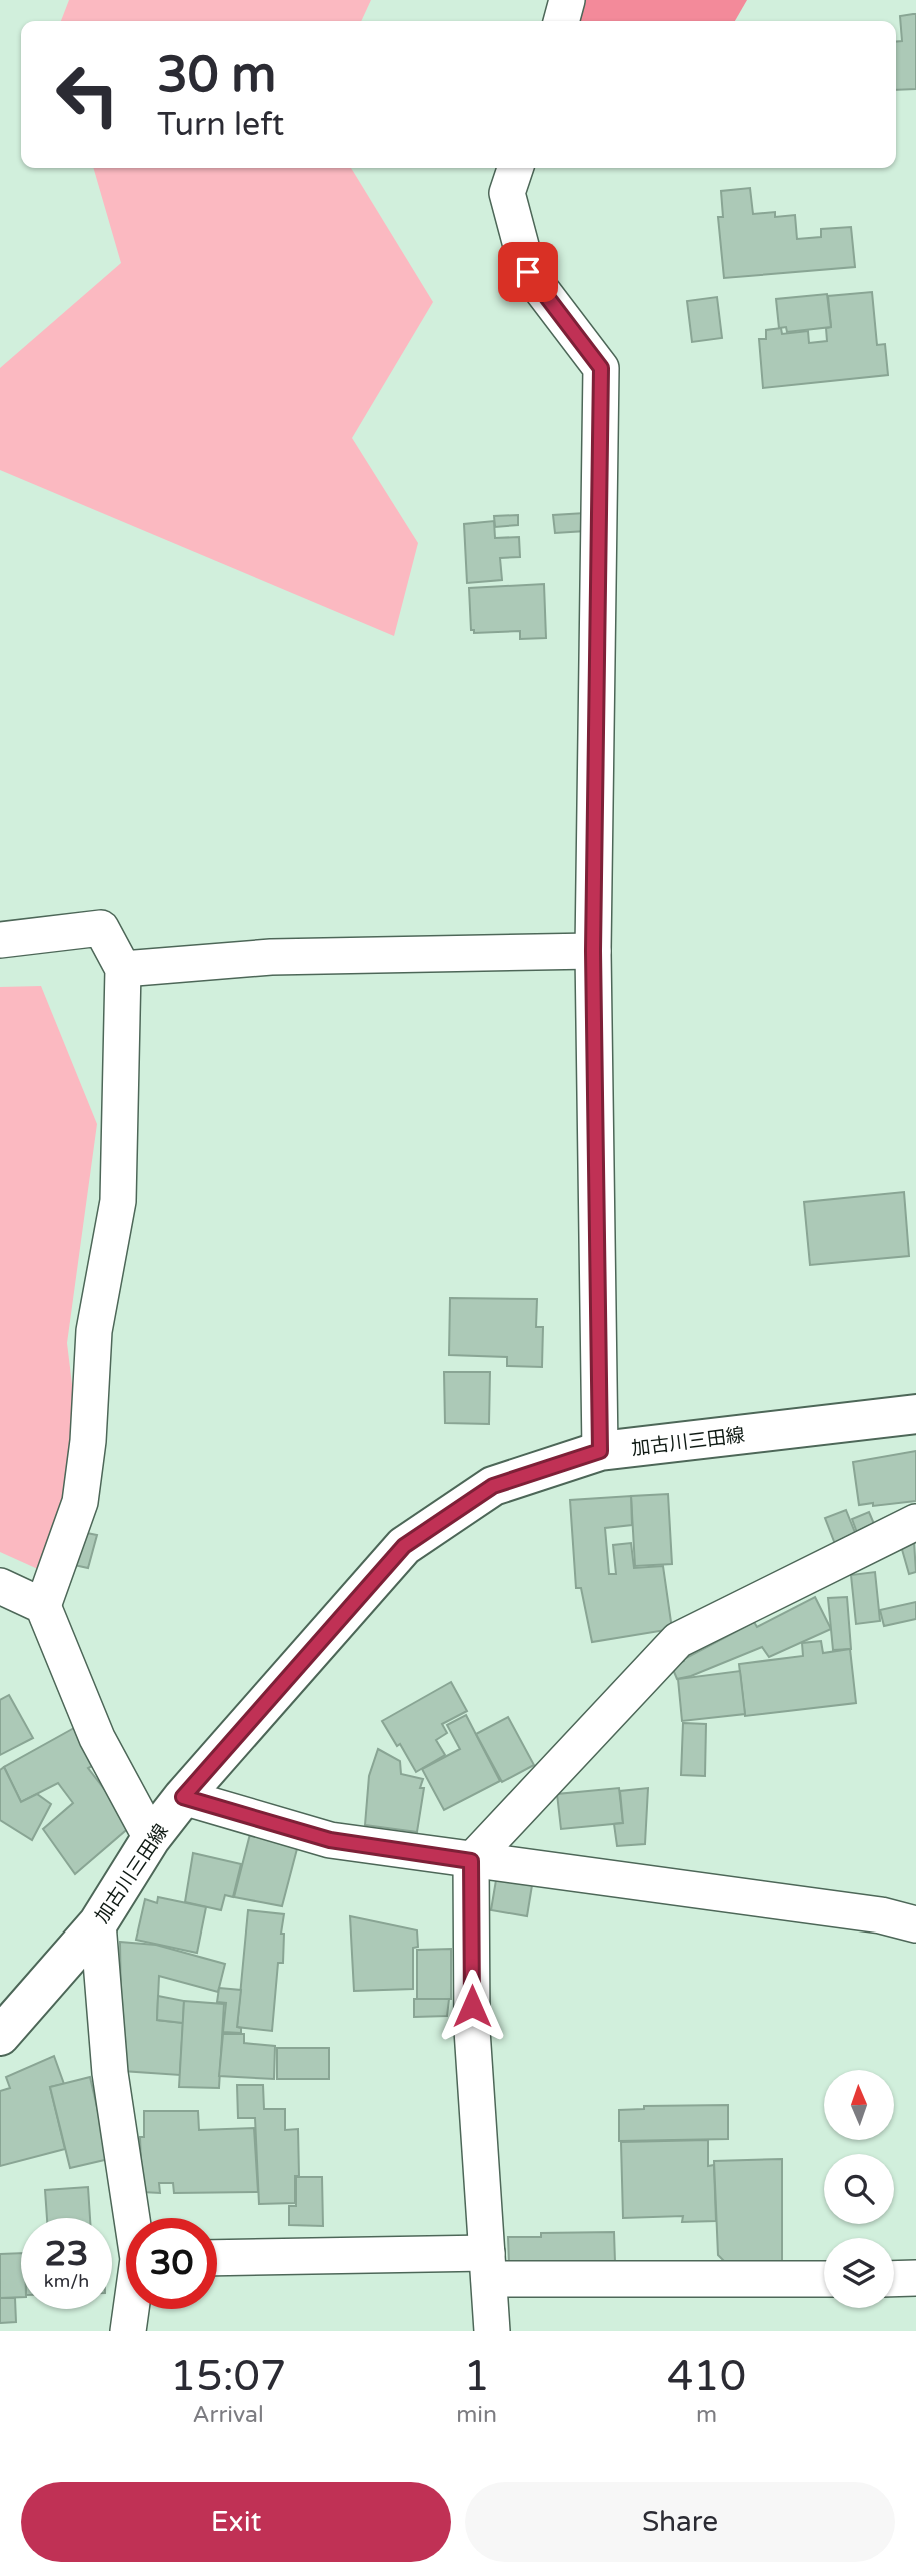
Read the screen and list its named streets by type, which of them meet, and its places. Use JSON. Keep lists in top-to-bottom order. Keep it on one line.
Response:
{"streets":{"main road":["加古川三田線"]},"north":"top","page":{"turn":["30 m","Turn left"],"speed":"23 km/h","limit":"30","eta":["15:07","Arrival","1","min","410","m"],"buttons":["Exit","Share"]}}
